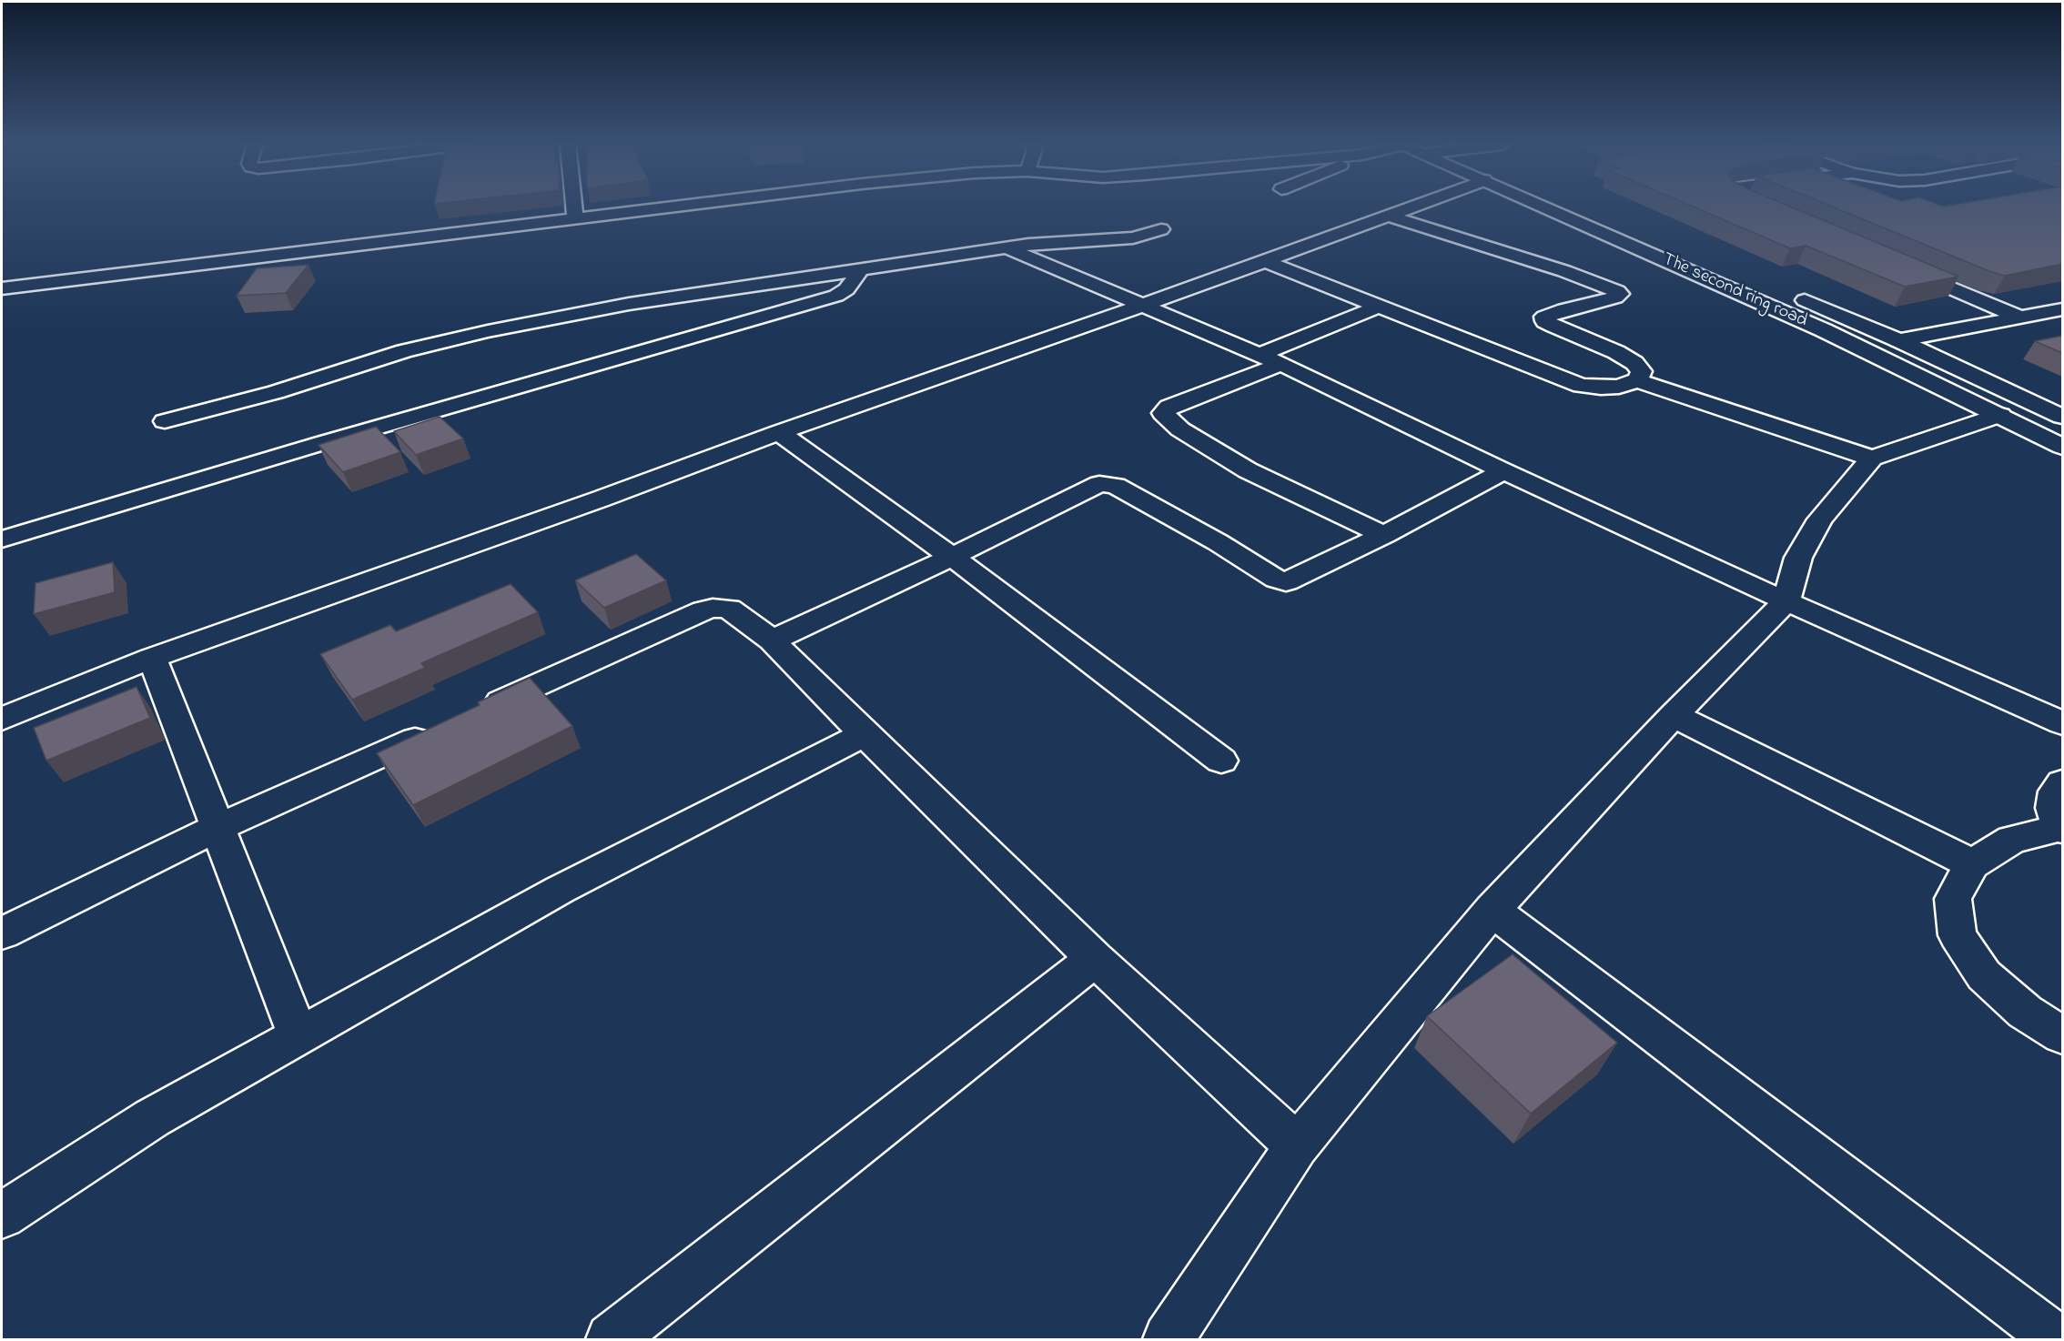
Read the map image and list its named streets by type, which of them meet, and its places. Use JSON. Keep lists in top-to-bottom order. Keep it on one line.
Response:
{"streets":{"street":["The second ring road"]}}
